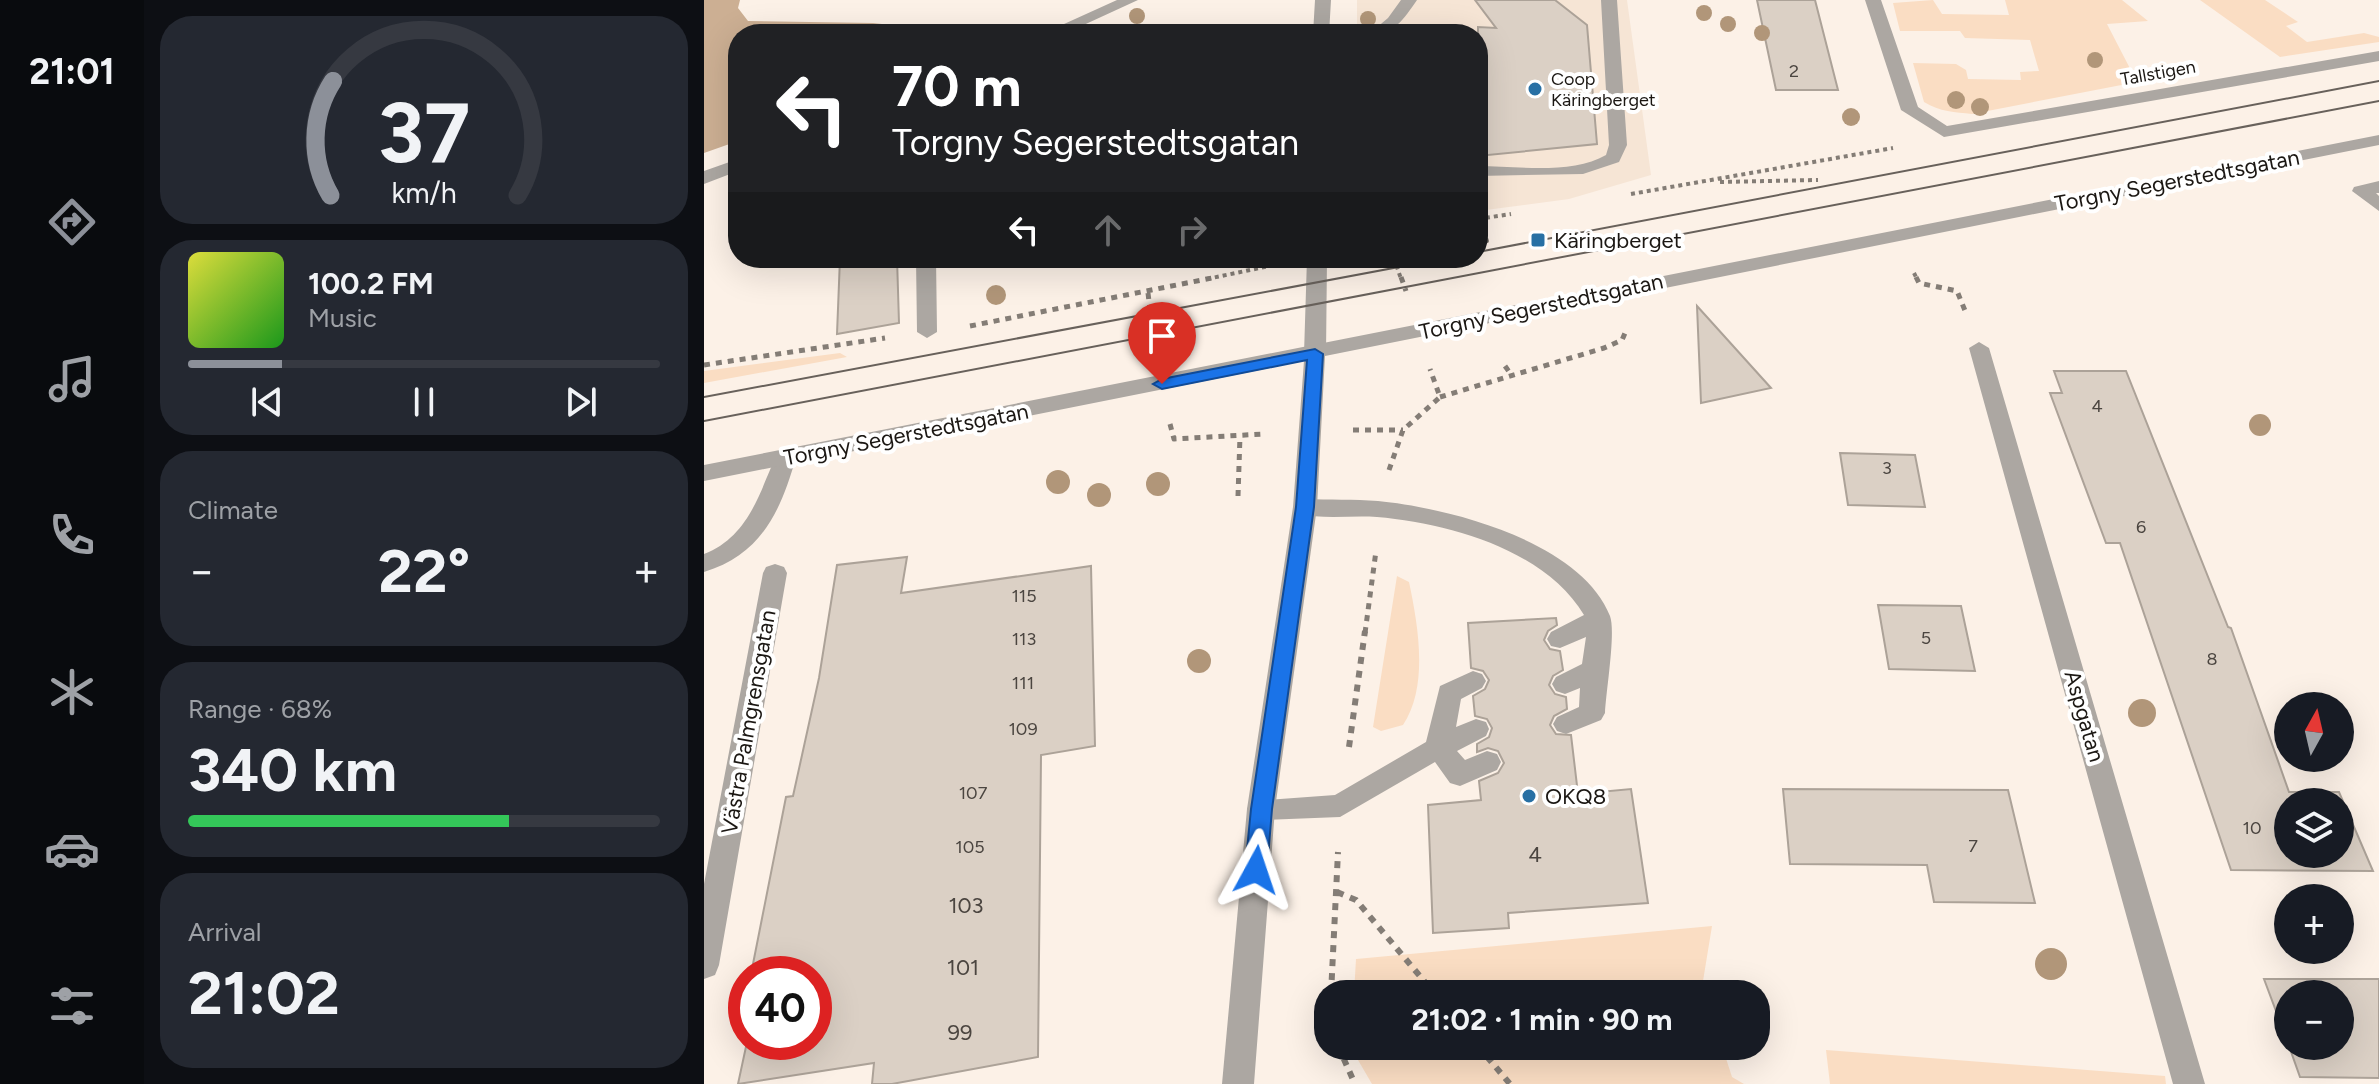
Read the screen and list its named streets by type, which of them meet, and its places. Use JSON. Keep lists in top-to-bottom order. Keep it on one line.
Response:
{"streets":{"street":["Tallstigen","Torgny Segerstedtsgatan","Aspgatan","Västra Palmgrensgatan"]},"places":{"other":["Coop Käringberget","OKQ8"],"transit":["Käringberget"]},"house_numbers":["2","4","3","6","115","5","113","8","111","109","107","10","7","105","4","103","101","99"],"north":"top","page":{"tabs":"21:01","turn":["70 m","Torgny Segerstedtsgatan"],"song":["100.2 FM","Music"],"tile":["Climate",["Range · 68%","340 km"],["Arrival","21:02"]],"heat":["−","22°","+"],"map_buttons":["+","−"],"limit":"40","trip":"21:02 · 1 min · 90 m","gauge":["37","km/h"]}}
